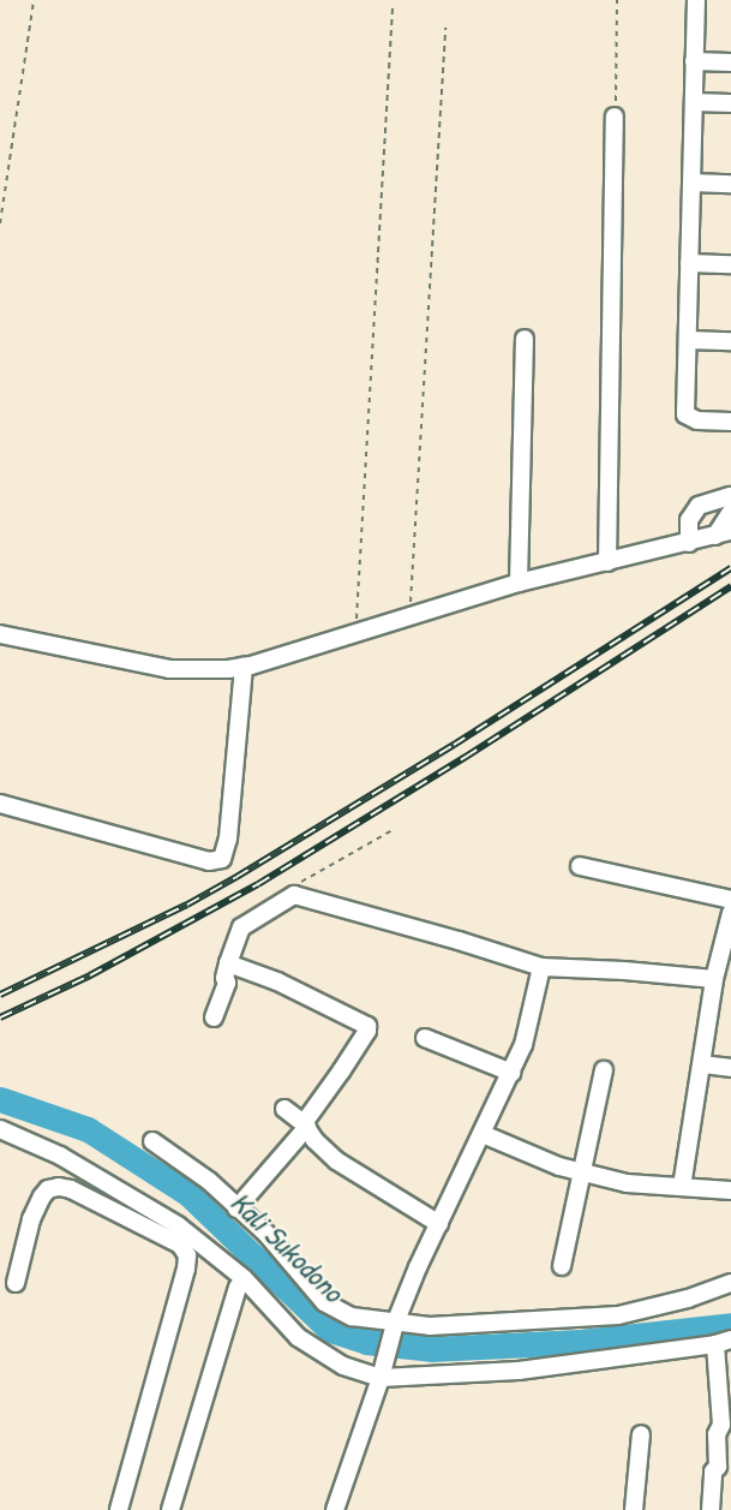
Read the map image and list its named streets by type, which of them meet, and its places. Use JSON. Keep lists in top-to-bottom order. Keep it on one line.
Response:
{"water":["Kali Sukodono"]}
